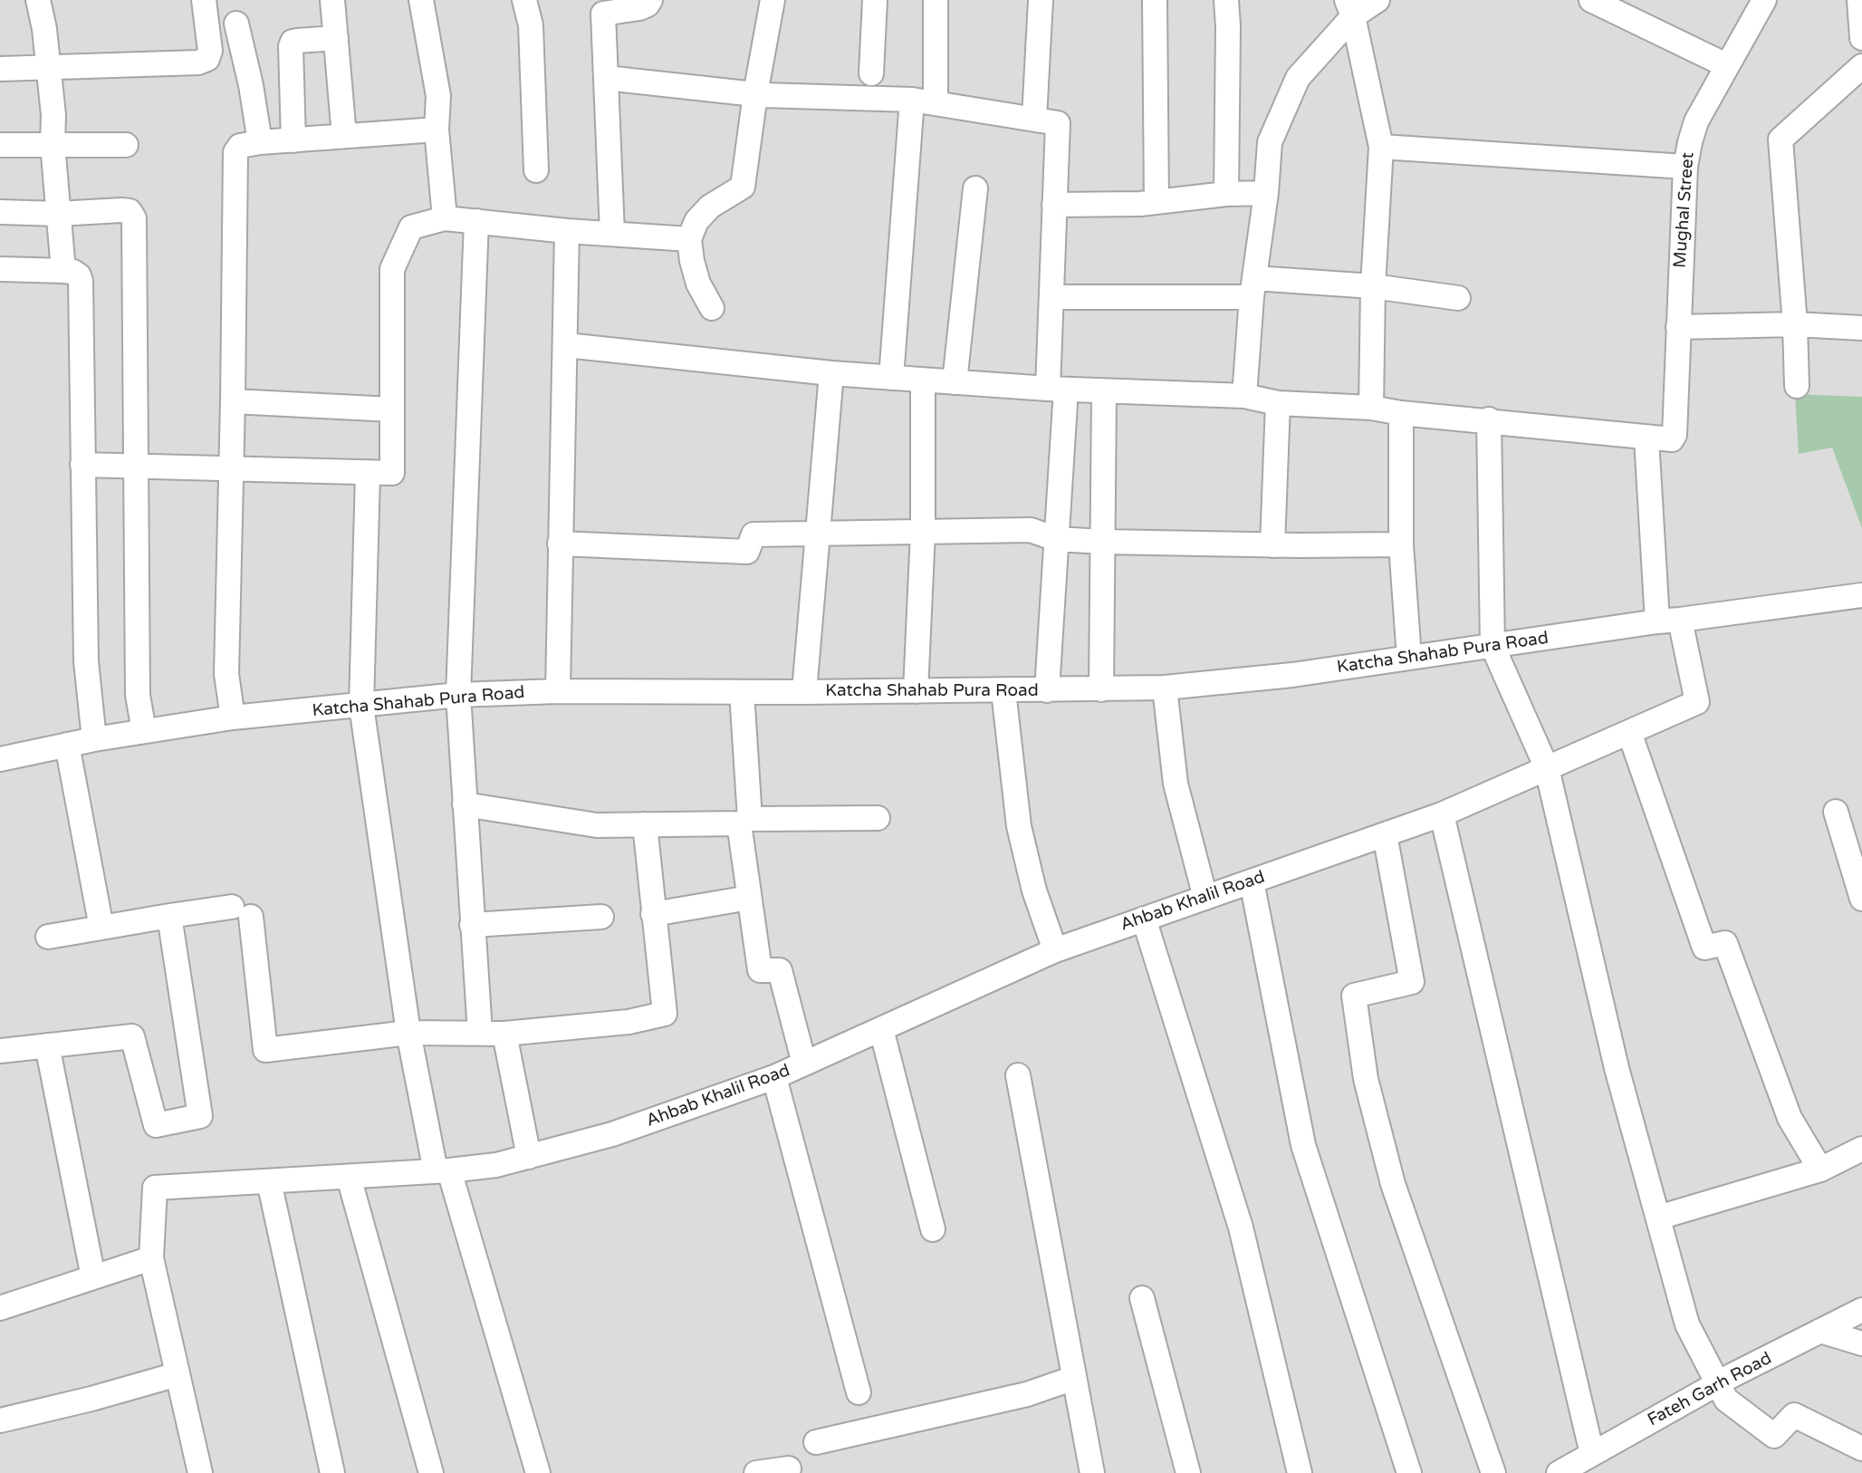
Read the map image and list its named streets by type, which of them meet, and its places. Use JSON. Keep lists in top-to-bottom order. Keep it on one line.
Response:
{"streets":{"street":["Mughal Street","Katcha Shahab Pura Road","Ahbab Khalil Road","Fateh Garh Road"]},"crossings":[["Katcha Shahab Pura Road","Ahbab Khalil Road"]]}
